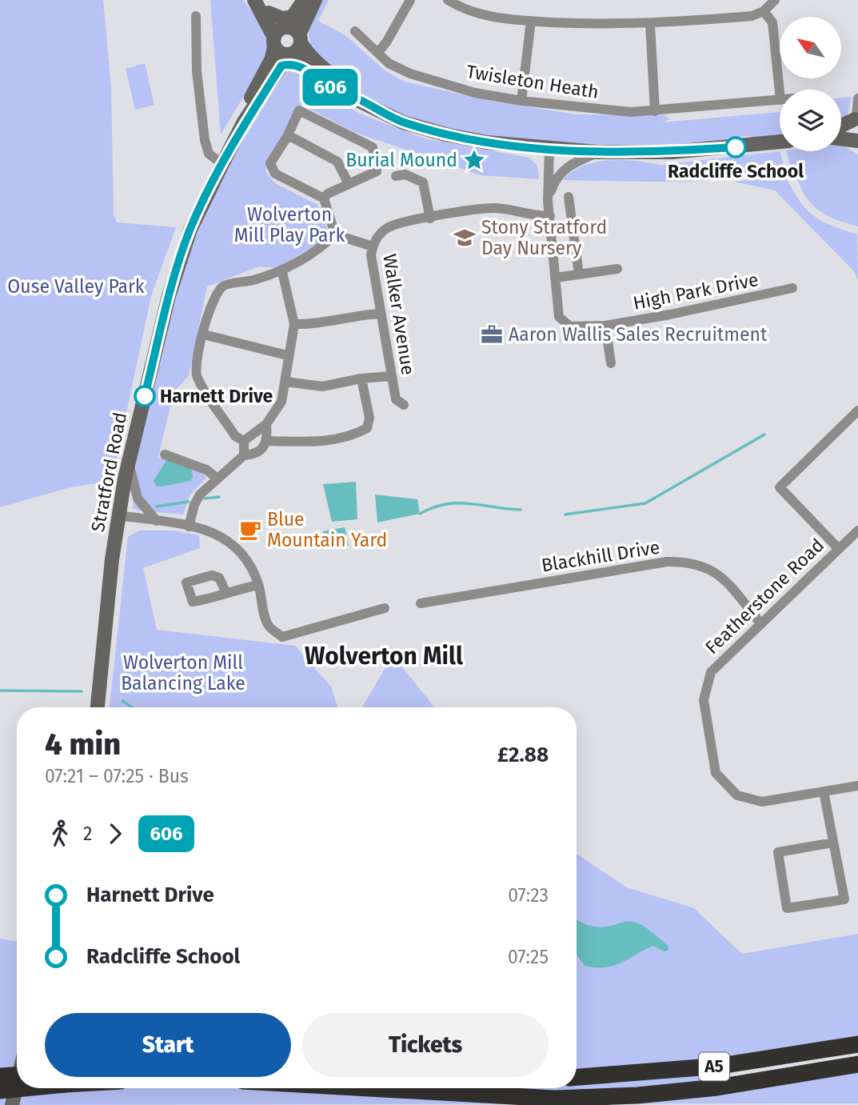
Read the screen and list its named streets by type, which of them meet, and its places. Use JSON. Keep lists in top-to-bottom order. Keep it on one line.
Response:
{"streets":{"highway":["A5"],"street":["Twisleton Heath","High Park Drive","Walker Avenue","Stratford Road","Blackhill Drive","Featherstone Road"]},"crossings":[["High Park Drive","Walker Avenue"],["Blackhill Drive","Featherstone Road"]],"districts":["Wolverton Mill"],"parks":["Wolverton Mill Play Park","Ouse Valley Park","Wolverton Mill Balancing Lake"],"places":{"other":["Radcliffe School","Harnett Drive"],"place":["Burial Mound"],"school or university":["Stony Stratford Day Nursery"],"office":["Aaron Wallis Sales Recruitment"],"cafe":["Blue Mountain Yard"]},"lines":["bus line 606"],"north":"top left","page":{"on_map":"606","heading":["4 min","07:21 – 07:25 · Bus","£2.88"],"legs":["2","606"],"list":[{"name":"Harnett Drive","value":"07:23"},{"name":"Radcliffe School","value":"07:25"}],"buttons":["Start","Tickets"]}}
